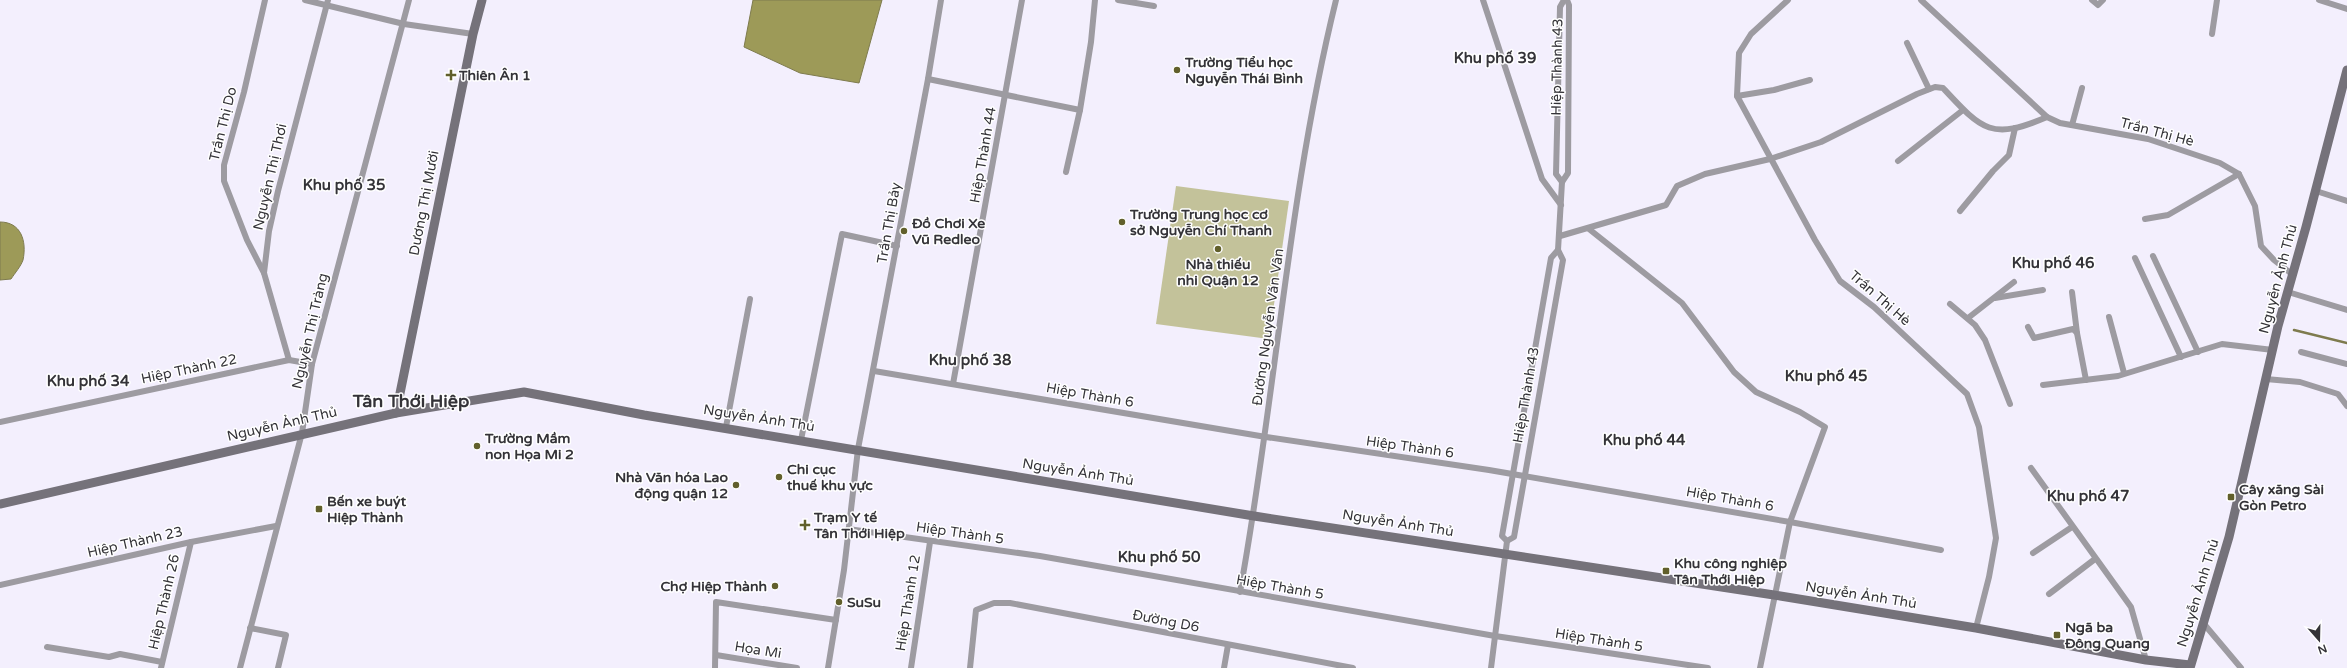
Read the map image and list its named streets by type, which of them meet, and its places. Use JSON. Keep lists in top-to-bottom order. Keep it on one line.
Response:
{"streets":{"main road":["Dương Thị Mười","Nguyễn Ảnh Thủ"],"street":["Hiệp Thành 43","Trần Thị Do","Trần Thị Hè","Hiệp Thành 44","Nguyễn Thị Thơi","Trần Thị Bảy","Đường Nguyễn Văn Vân","Nguyễn Thị Tràng","Hiệp Thành 22","Hiệp Thành 6","Hiệp Thành 5","Hiệp Thành 23","Hiệp Thành 26","Hiệp Thành 12","Đường D6","Họa Mi"]},"crossings":[["Hiệp Thành 43","Nguyễn Ảnh Thủ"],["Hiệp Thành 43","Hiệp Thành 6"],["Hiệp Thành 43","Hiệp Thành 5"],["Trần Thị Do","Nguyễn Thị Thơi"],["Trần Thị Hè","Nguyễn Ảnh Thủ"],["Hiệp Thành 44","Hiệp Thành 6"],["Nguyễn Thị Thơi","Hiệp Thành 22"],["Dương Thị Mười","Nguyễn Ảnh Thủ"],["Trần Thị Bảy","Nguyễn Ảnh Thủ"],["Trần Thị Bảy","Hiệp Thành 6"],["Trần Thị Bảy","Hiệp Thành 5"],["Nguyễn Ảnh Thủ","Đường Nguyễn Văn Vân"],["Nguyễn Ảnh Thủ","Nguyễn Thị Tràng"],["Đường Nguyễn Văn Vân","Hiệp Thành 6"],["Đường Nguyễn Văn Vân","Hiệp Thành 5"],["Nguyễn Thị Tràng","Hiệp Thành 22"],["Nguyễn Thị Tràng","Hiệp Thành 23"],["Hiệp Thành 5","Hiệp Thành 12"],["Hiệp Thành 23","Hiệp Thành 26"]],"districts":["Khu phố 39","Khu phố 35","Khu phố 46","Khu phố 38","Khu phố 45","Khu phố 34","Tân Thới Hiệp","Khu phố 44","Khu phố 47","Khu phố 50"],"places":{"other":["Trường Tiểu học Nguyễn Thái Bình","Trường Trung học cơ sở Nguyễn Chí Thanh","Đồ Chơi Xe Vũ Redleo","Nhà thiếu nhi Quận 12","Trường Mầm non Họa Mi 2","Chi cục thuế khu vực","Nhà Văn hóa Lao động quận 12","Chợ Hiệp Thành","SuSu"],"health":["Thiên Ân 1","Trạm Y tế Tân Thới Hiệp"],"transit":["Cây xăng Sài Gòn Petro","Bến xe buýt Hiệp Thành","Khu công nghiệp Tân Thới Hiệp","Ngã ba Đông Quang"]},"north":"bottom"}
